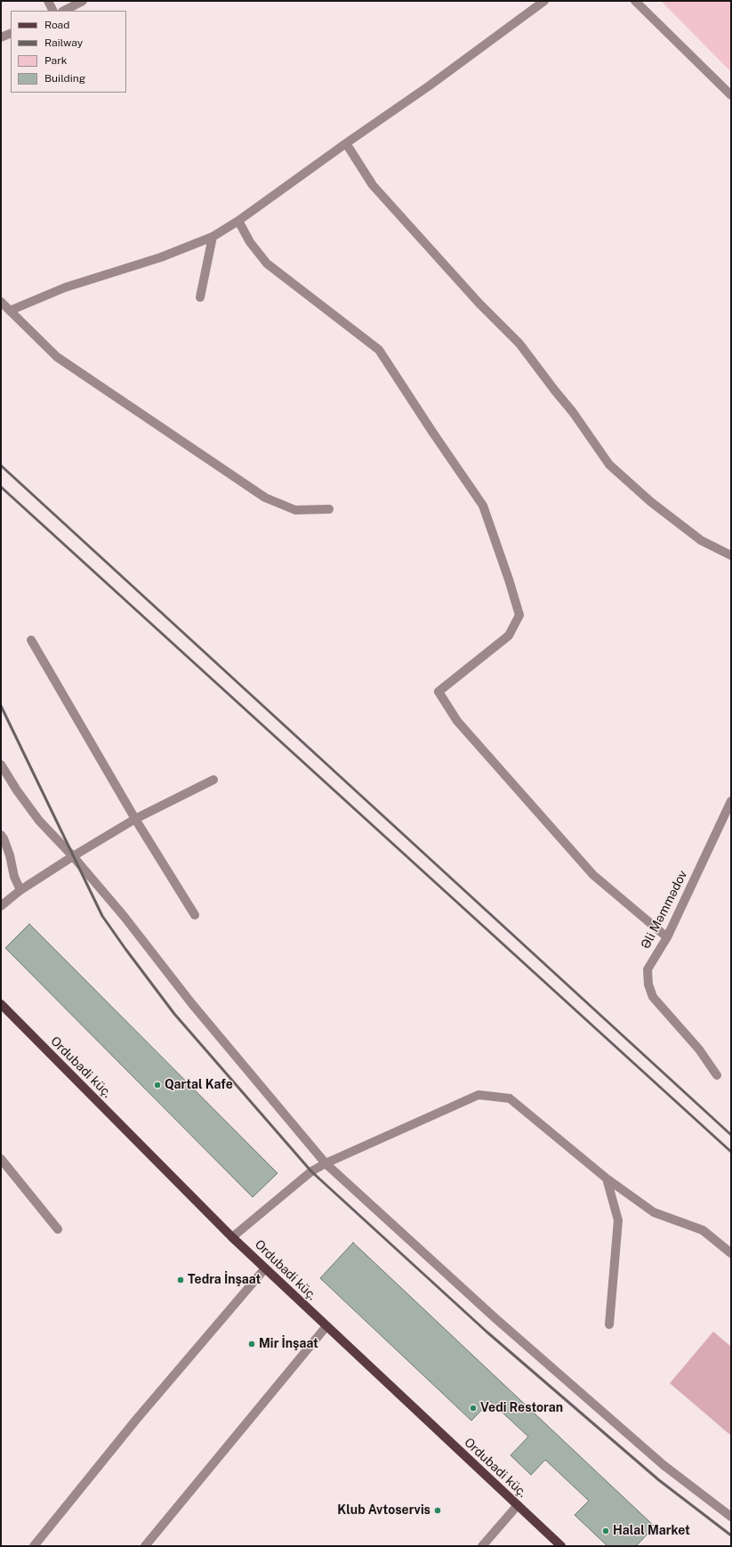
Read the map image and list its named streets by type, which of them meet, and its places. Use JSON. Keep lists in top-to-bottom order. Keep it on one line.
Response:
{"streets":{"main road":["Ordubadi küç."],"street":["Əli Məmmədov"]},"places":["Qartal Kafe","Tedra İnşaat","Mir İnşaat","Vedi Restoran","Klub Avtoservis","Halal Market"],"legend":["Road","Railway","Park","Building"]}
